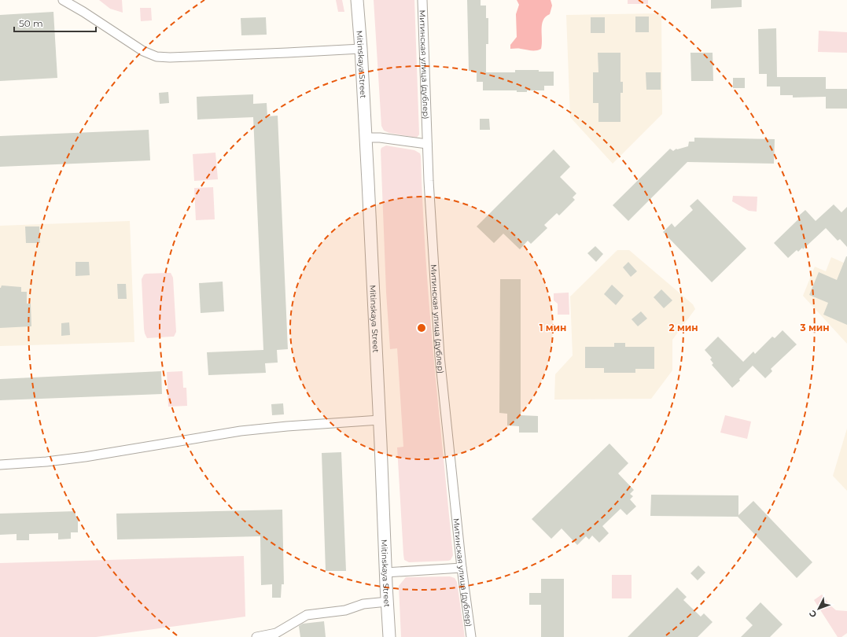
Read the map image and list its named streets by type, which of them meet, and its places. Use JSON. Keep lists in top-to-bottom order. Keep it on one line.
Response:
{"streets":{"main road":["Mitinskaya Street"],"street":["Митинская улица (дублер)"]},"scale_bar":"50 m","north":"bottom left","rings":["1 мин","2 мин","3 мин"]}
